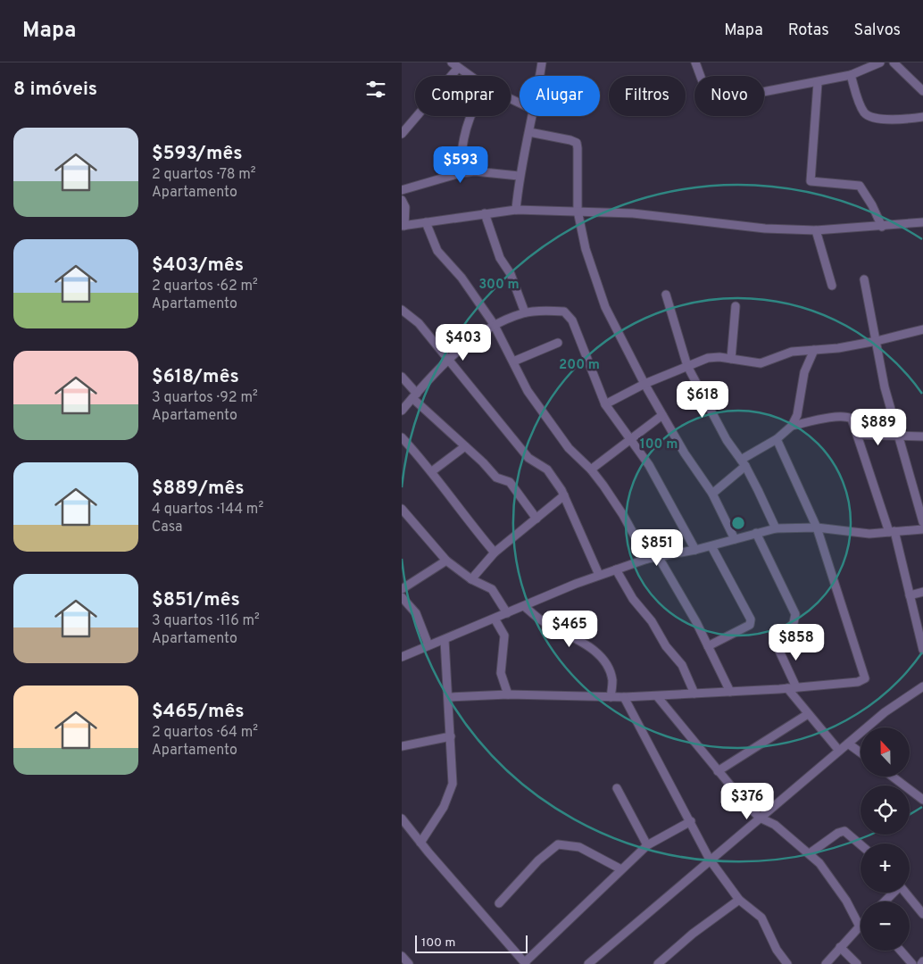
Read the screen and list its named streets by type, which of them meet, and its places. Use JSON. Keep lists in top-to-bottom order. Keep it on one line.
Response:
{"scale_bar":"100 m","north":"top","page":{"header":"Mapa","nav":["Mapa","Rotas","Salvos"],"heading":"8 imóveis","chip":["Comprar","Alugar","Filtros","Novo"],"list":[{"name":"$593/mês","note":"2 quartos · 78 m² · Apartamento"},{"name":"$403/mês","note":"2 quartos · 62 m² · Apartamento"},{"name":"$618/mês","note":"3 quartos · 92 m² · Apartamento"},{"name":"$889/mês","note":"4 quartos · 144 m² · Casa"},{"name":"$851/mês","note":"3 quartos · 116 m² · Apartamento"},{"name":"$465/mês","note":"2 quartos · 64 m² · Apartamento"}],"price":["$593","$403","$618","$889","$851","$465","$858","$376"],"map_buttons":["+","−"],"scale":"100 m"},"rings":["300 m","200 m","100 m"]}
